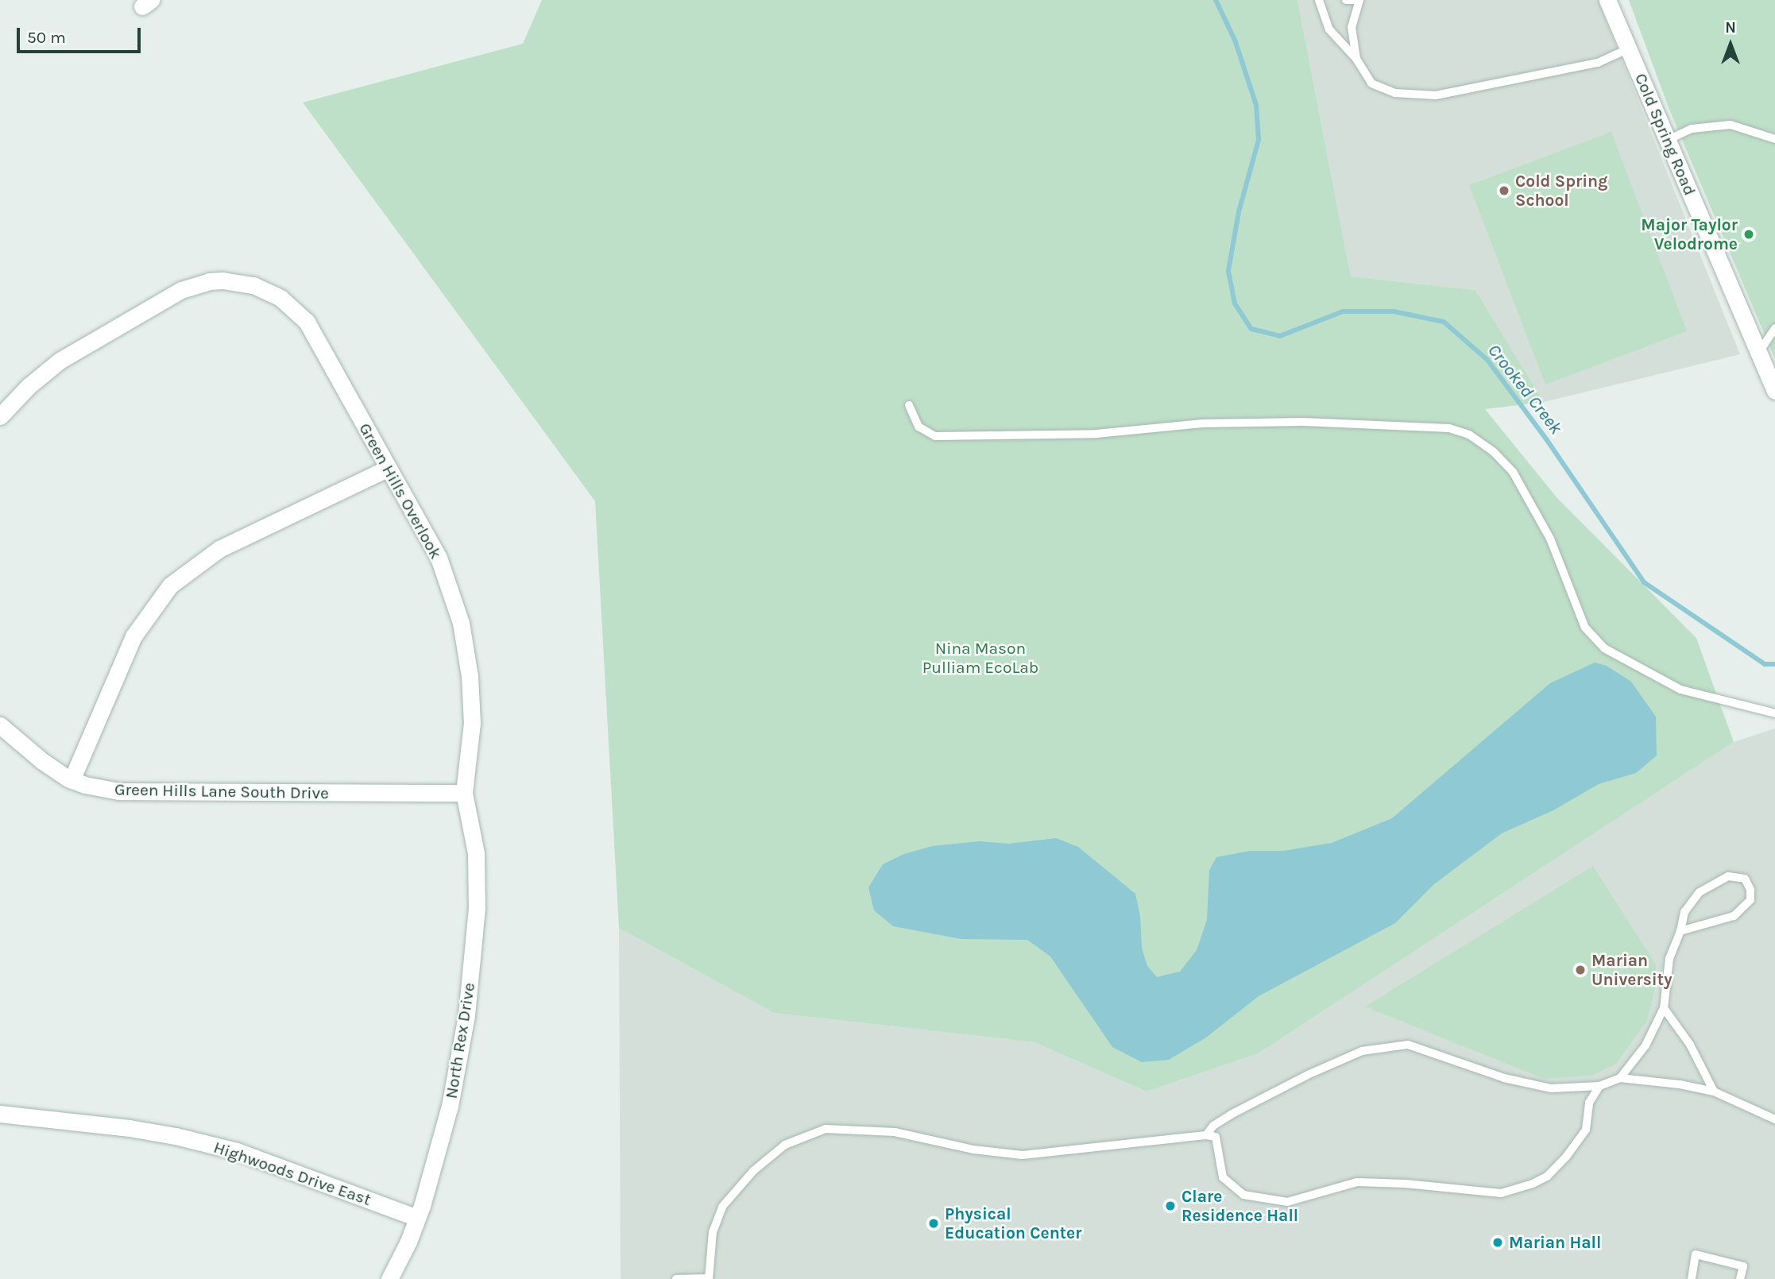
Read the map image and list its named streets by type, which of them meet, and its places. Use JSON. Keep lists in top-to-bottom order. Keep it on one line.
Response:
{"streets":{"street":["Cold Spring Road","Green Hills Overlook","Green Hills Lane South Drive","North Rex Drive","Highwoods Drive East"]},"crossings":[["Green Hills Overlook","Green Hills Lane South Drive"],["Green Hills Overlook","North Rex Drive"],["Green Hills Lane South Drive","North Rex Drive"],["North Rex Drive","Highwoods Drive East"]],"water":["Crooked Creek"],"parks":["Nina Mason Pulliam EcoLab"],"places":["Cold Spring School","Major Taylor Velodrome","Marian University","Clare Residence Hall","Physical Education Center","Marian Hall"],"scale_bar":"50 m","north":"top"}
